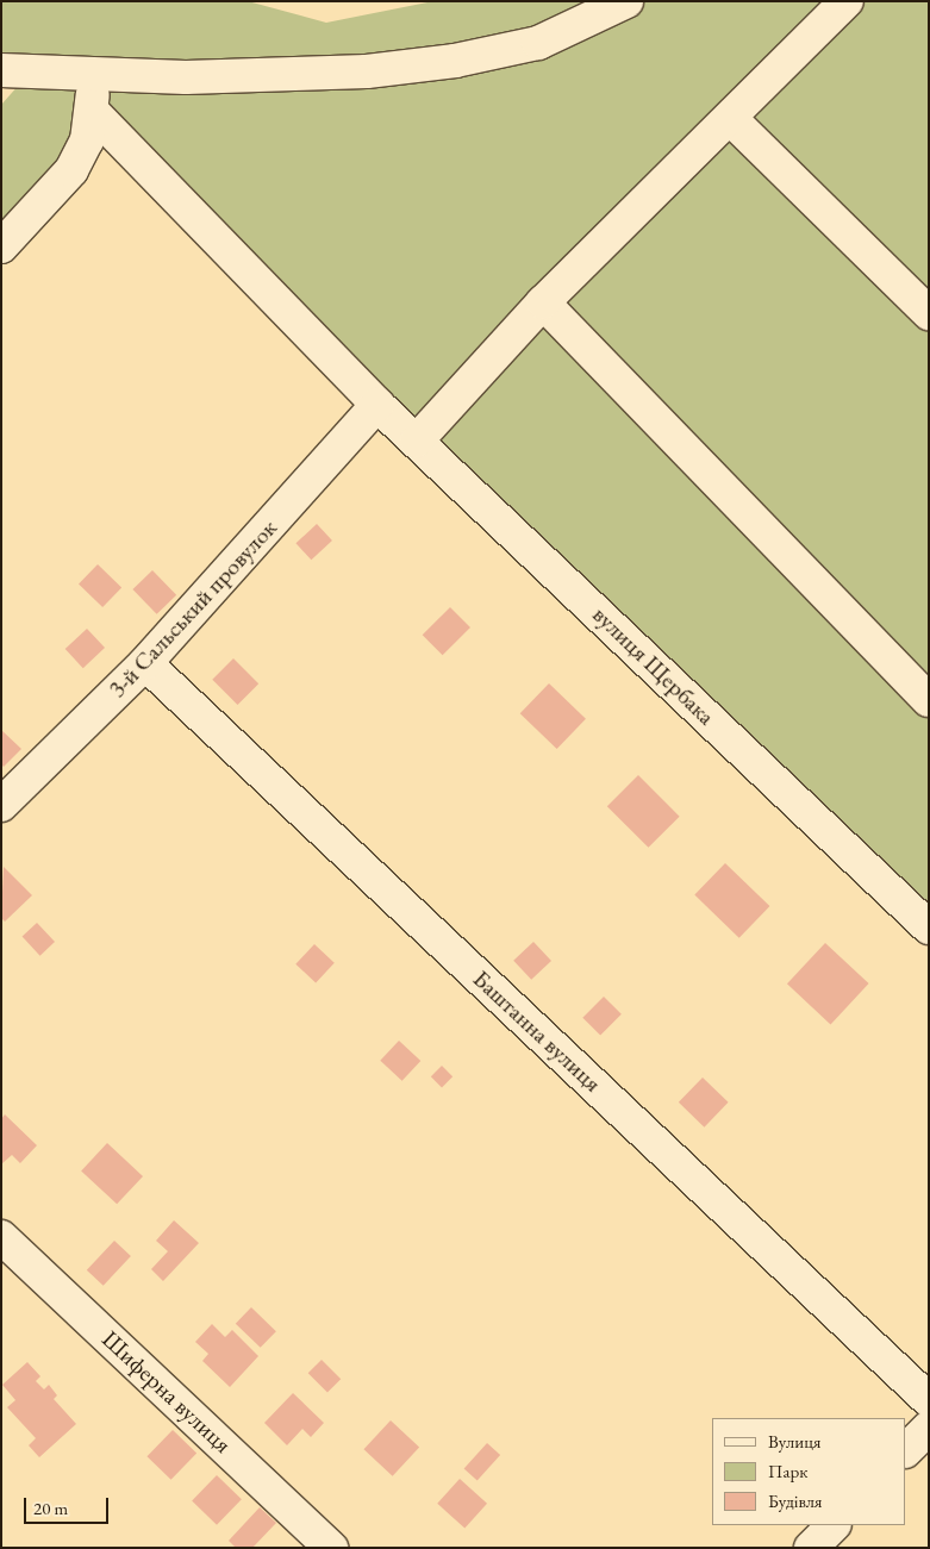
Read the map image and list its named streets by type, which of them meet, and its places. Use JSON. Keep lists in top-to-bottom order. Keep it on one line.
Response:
{"streets":{"street":["3-й Сальський провулок","вулиця Щербака","Баштанна вулиця","Шиферна вулиця"]},"crossings":[["3-й Сальський провулок","вулиця Щербака"],["3-й Сальський провулок","Баштанна вулиця"]],"legend":["Вулиця","Парк","Будівля"],"scale_bar":"20 m"}
